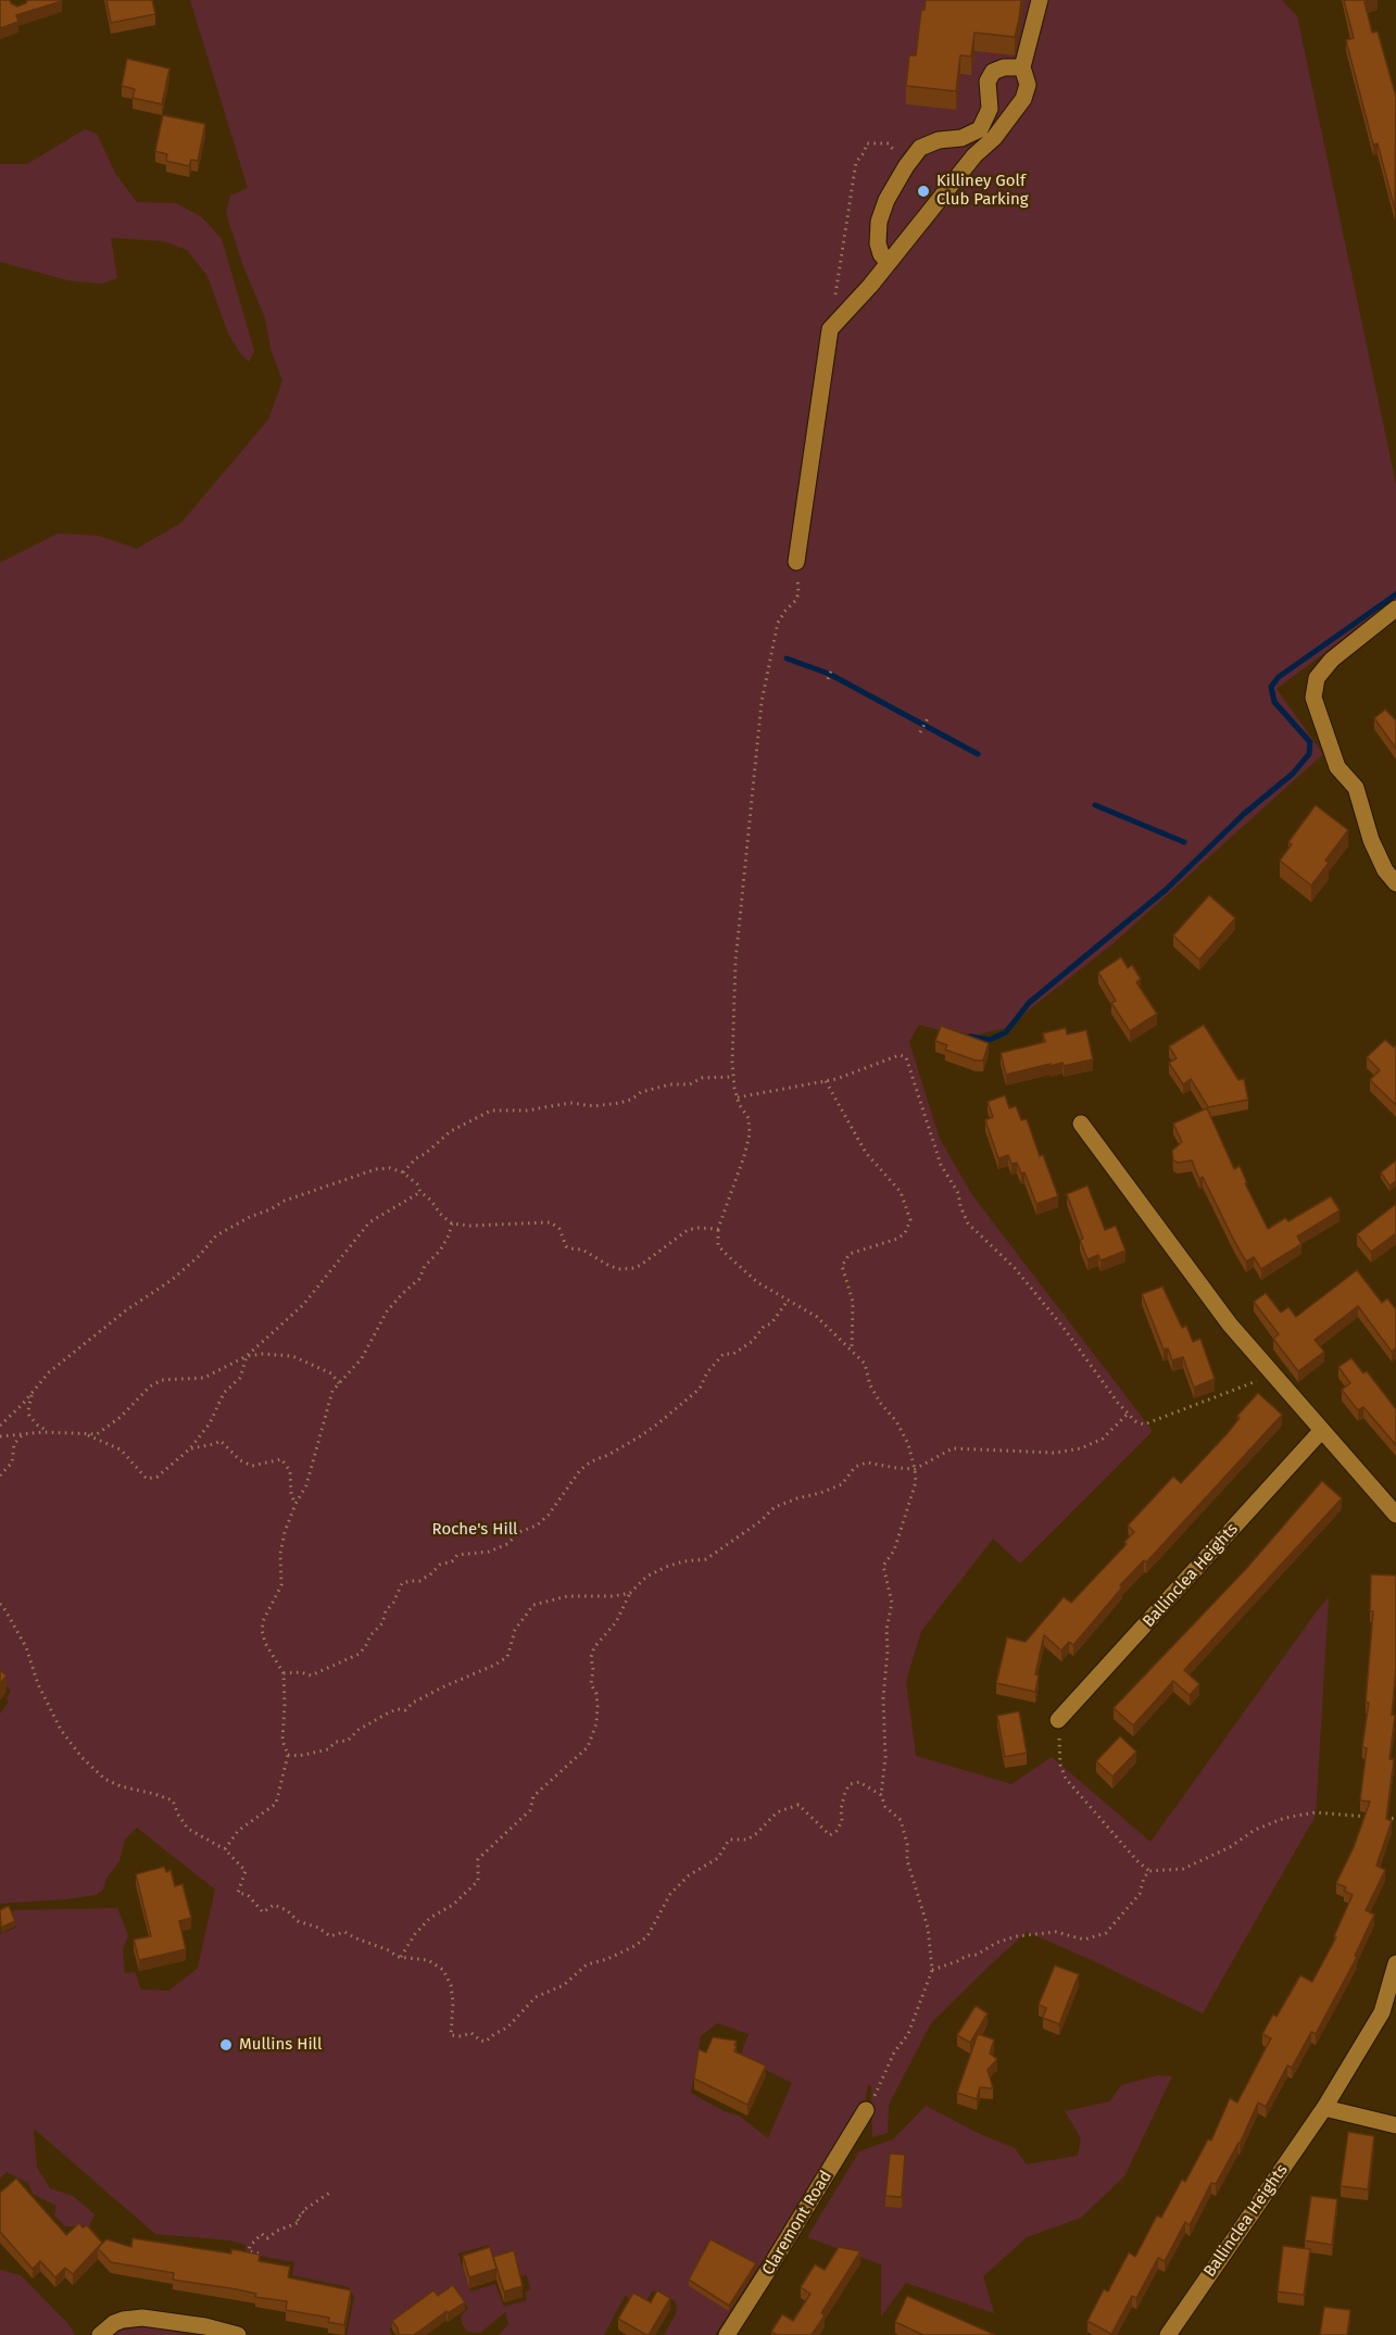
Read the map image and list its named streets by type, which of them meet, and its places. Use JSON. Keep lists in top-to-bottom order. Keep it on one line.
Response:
{"streets":{"street":["Ballinclea Heights","Claremont Road"]},"parks":["Roche's Hill"],"places":["Killiney Golf Club Parking","Mullins Hill"]}
